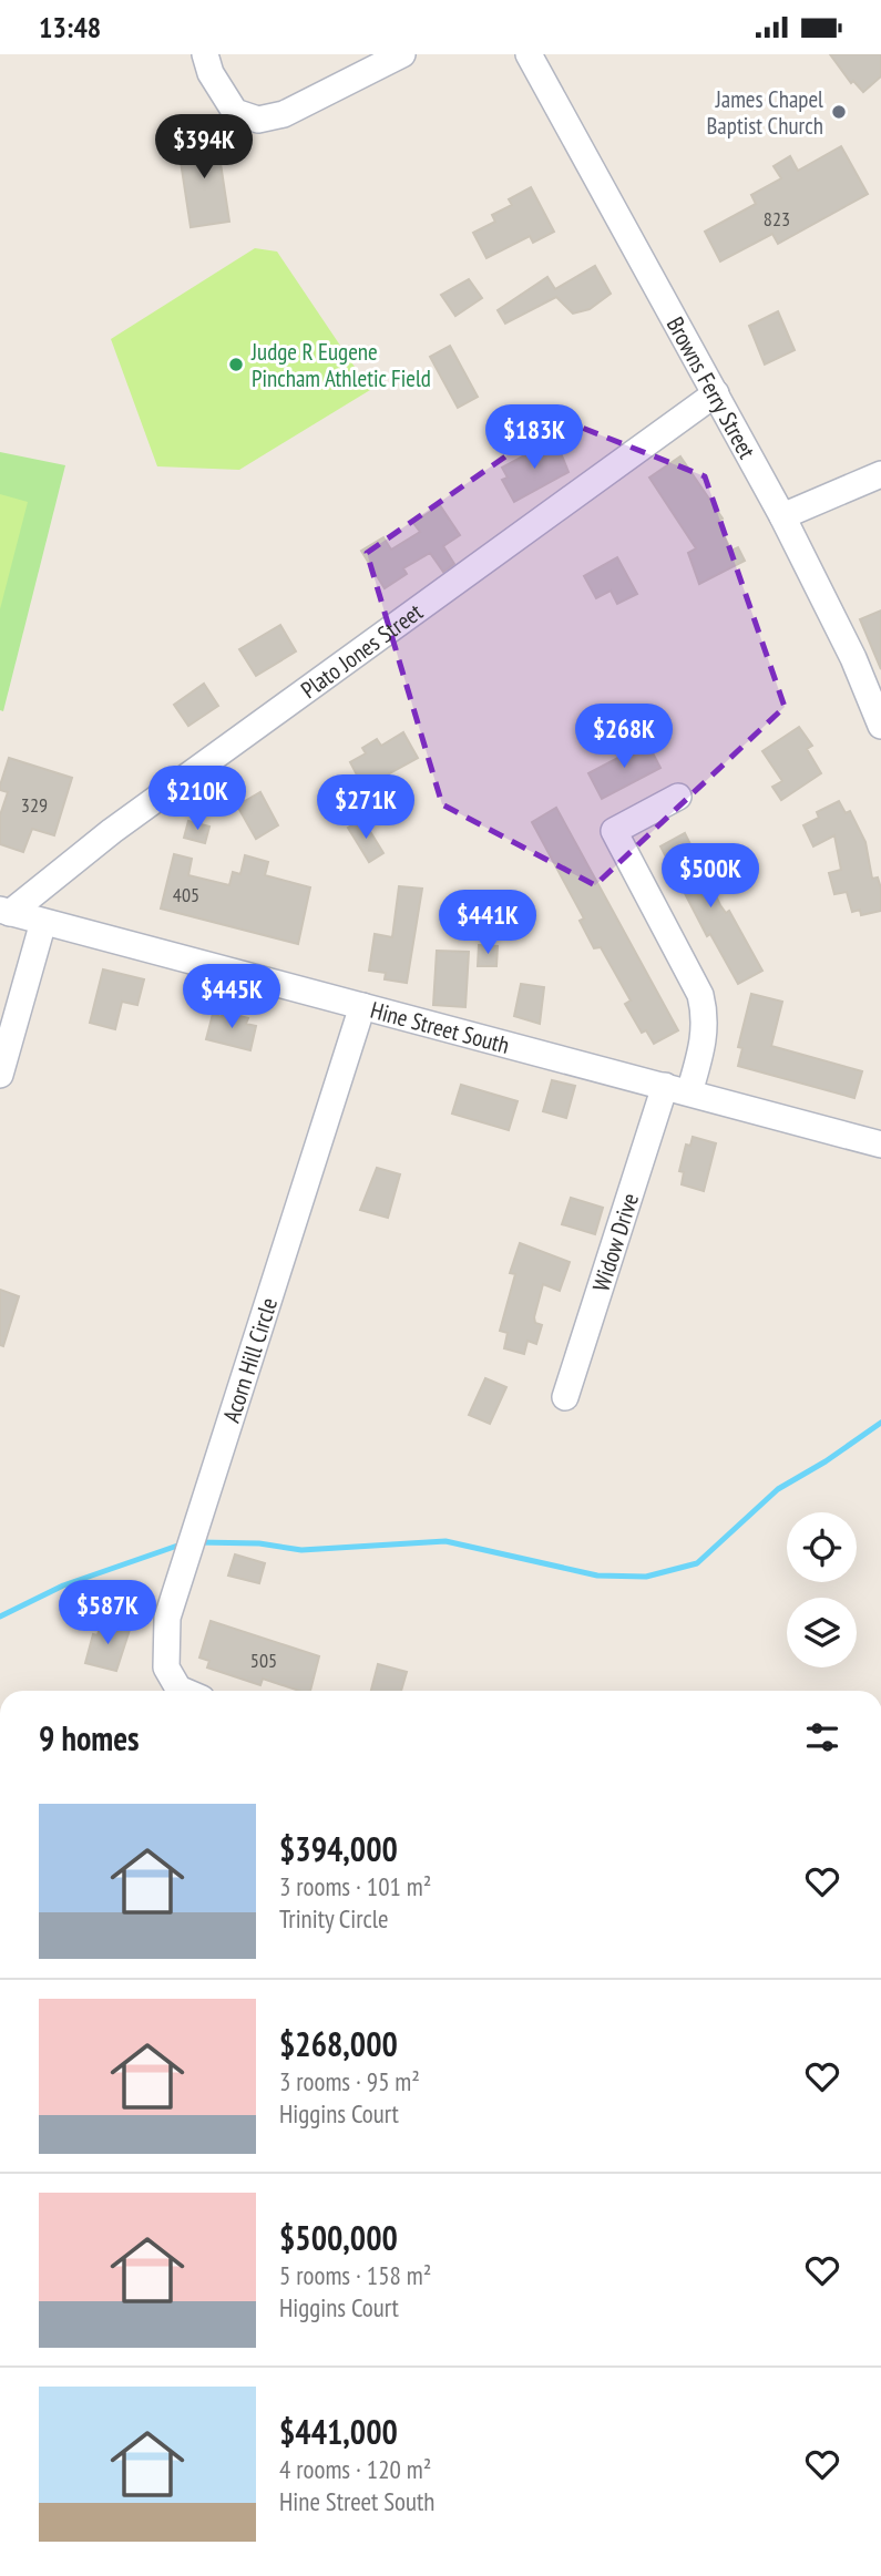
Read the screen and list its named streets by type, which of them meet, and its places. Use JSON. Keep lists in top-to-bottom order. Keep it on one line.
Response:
{"streets":{"street":["Browns Ferry Street","Plato Jones Street","Hine Street South","Widow Drive","Acorn Hill Circle"]},"crossings":[["Browns Ferry Street","Plato Jones Street"],["Plato Jones Street","Hine Street South"],["Hine Street South","Widow Drive"],["Hine Street South","Acorn Hill Circle"]],"places":["James Chapel Baptist Church","Judge R Eugene Pincham Athletic Field"],"house_numbers":["823","329","405","505"],"page":{"status":"13:48","price":["$394K","$183K","$268K","$210K","$271K","$500K","$441K","$445K","$587K"],"heading":"9 homes","list":[{"name":"$394,000","note":"3 rooms · 101 m² · Trinity Circle"},{"name":"$268,000","note":"3 rooms · 95 m² · Higgins Court"},{"name":"$500,000","note":"5 rooms · 158 m² · Higgins Court"},{"name":"$441,000","note":"4 rooms · 120 m² · Hine Street South"}]}}
